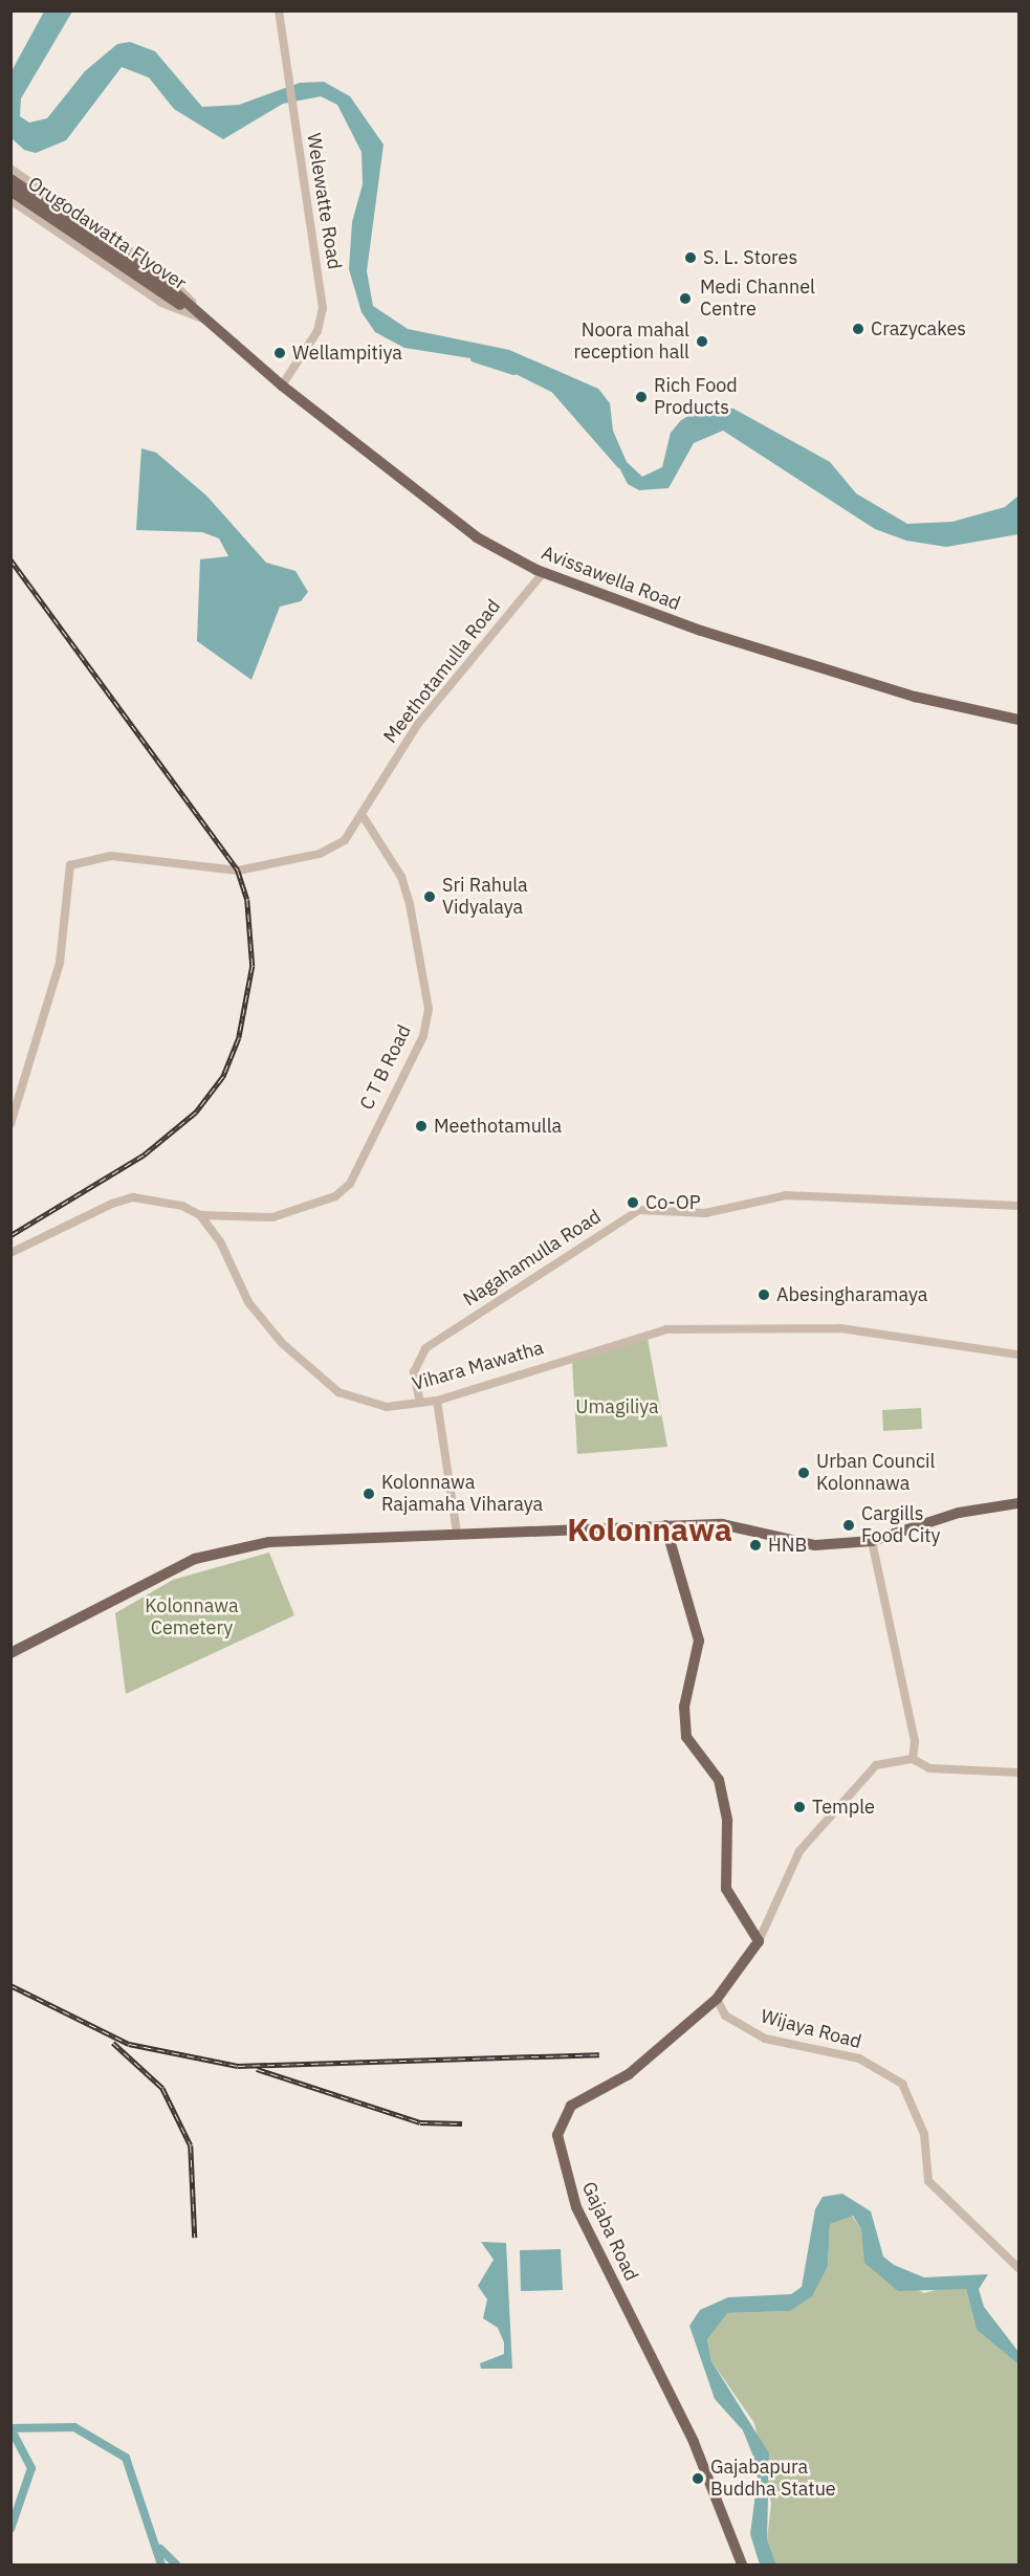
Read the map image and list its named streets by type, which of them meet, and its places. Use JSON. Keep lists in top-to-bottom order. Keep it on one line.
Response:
{"streets":{"main road":["Orugodawatta Flyover","Avissawella Road","Gajaba Road"],"street":["Welewatte Road","Meethotamulla Road","C T B Road","Nagahamulla Road","Vihara Mawatha","Wijaya Road"]},"crossings":[["Welewatte Road","Avissawella Road"],["Orugodawatta Flyover","Avissawella Road"],["Avissawella Road","Meethotamulla Road"],["Meethotamulla Road","C T B Road"],["C T B Road","Vihara Mawatha"],["Nagahamulla Road","Vihara Mawatha"],["Wijaya Road","Gajaba Road"]],"districts":["Kolonnawa"],"parks":["Umagiliya","Kolonnawa Cemetery"],"places":["S. L. Stores","Medi Channel Centre","Crazycakes","Noora mahal reception hall","Wellampitiya","Rich Food Products","Sri Rahula Vidyalaya","Meethotamulla","Co-OP","Abesingharamaya","Urban Council Kolonnawa","Kolonnawa Rajamaha Viharaya","Cargills Food City","HNB","Temple","Gajabapura Buddha Statue"]}
